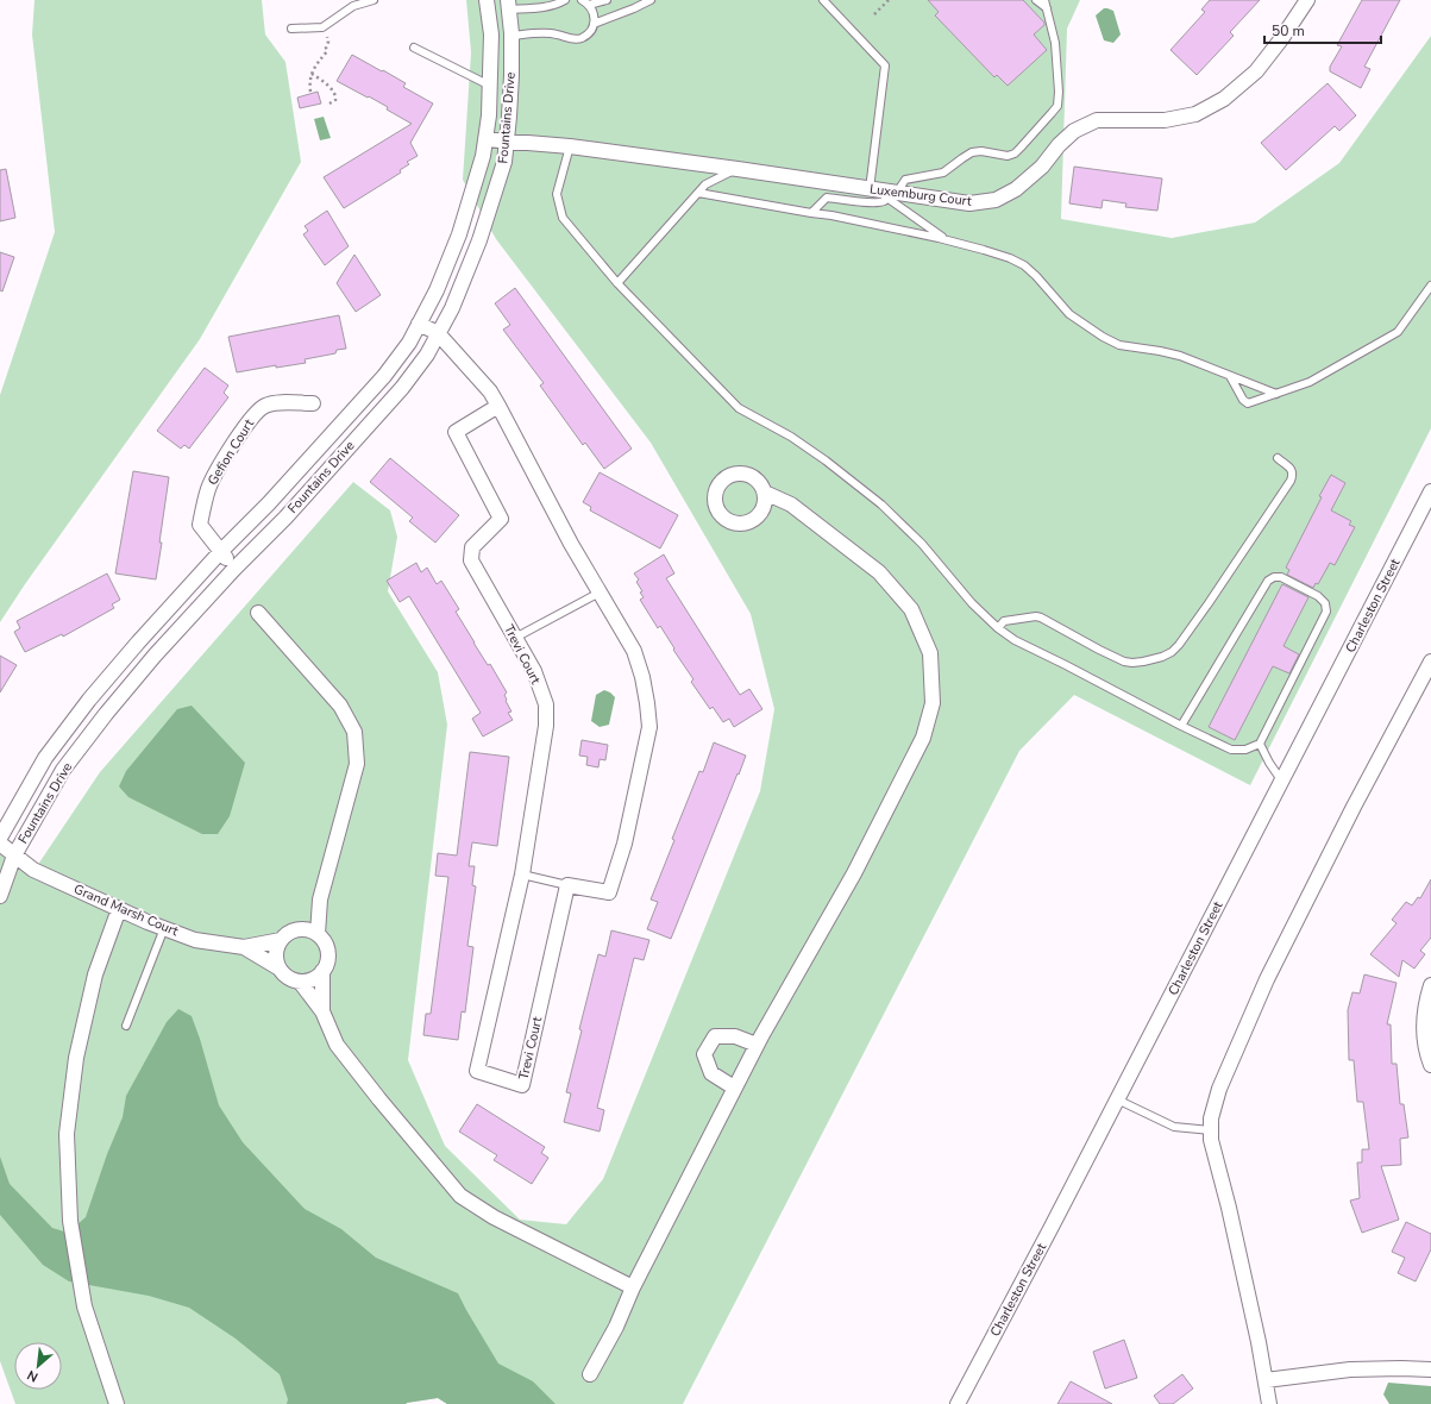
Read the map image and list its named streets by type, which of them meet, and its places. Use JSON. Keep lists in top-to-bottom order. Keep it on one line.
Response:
{"streets":{"street":["Fountains Drive","Luxemburg Court","Gefion Court","Charleston Street","Trevi Court","Grand Marsh Court"]},"crossings":[["Fountains Drive","Luxemburg Court"],["Fountains Drive","Gefion Court"],["Fountains Drive","Grand Marsh Court"]],"scale_bar":"50 m","north":"bottom left"}
